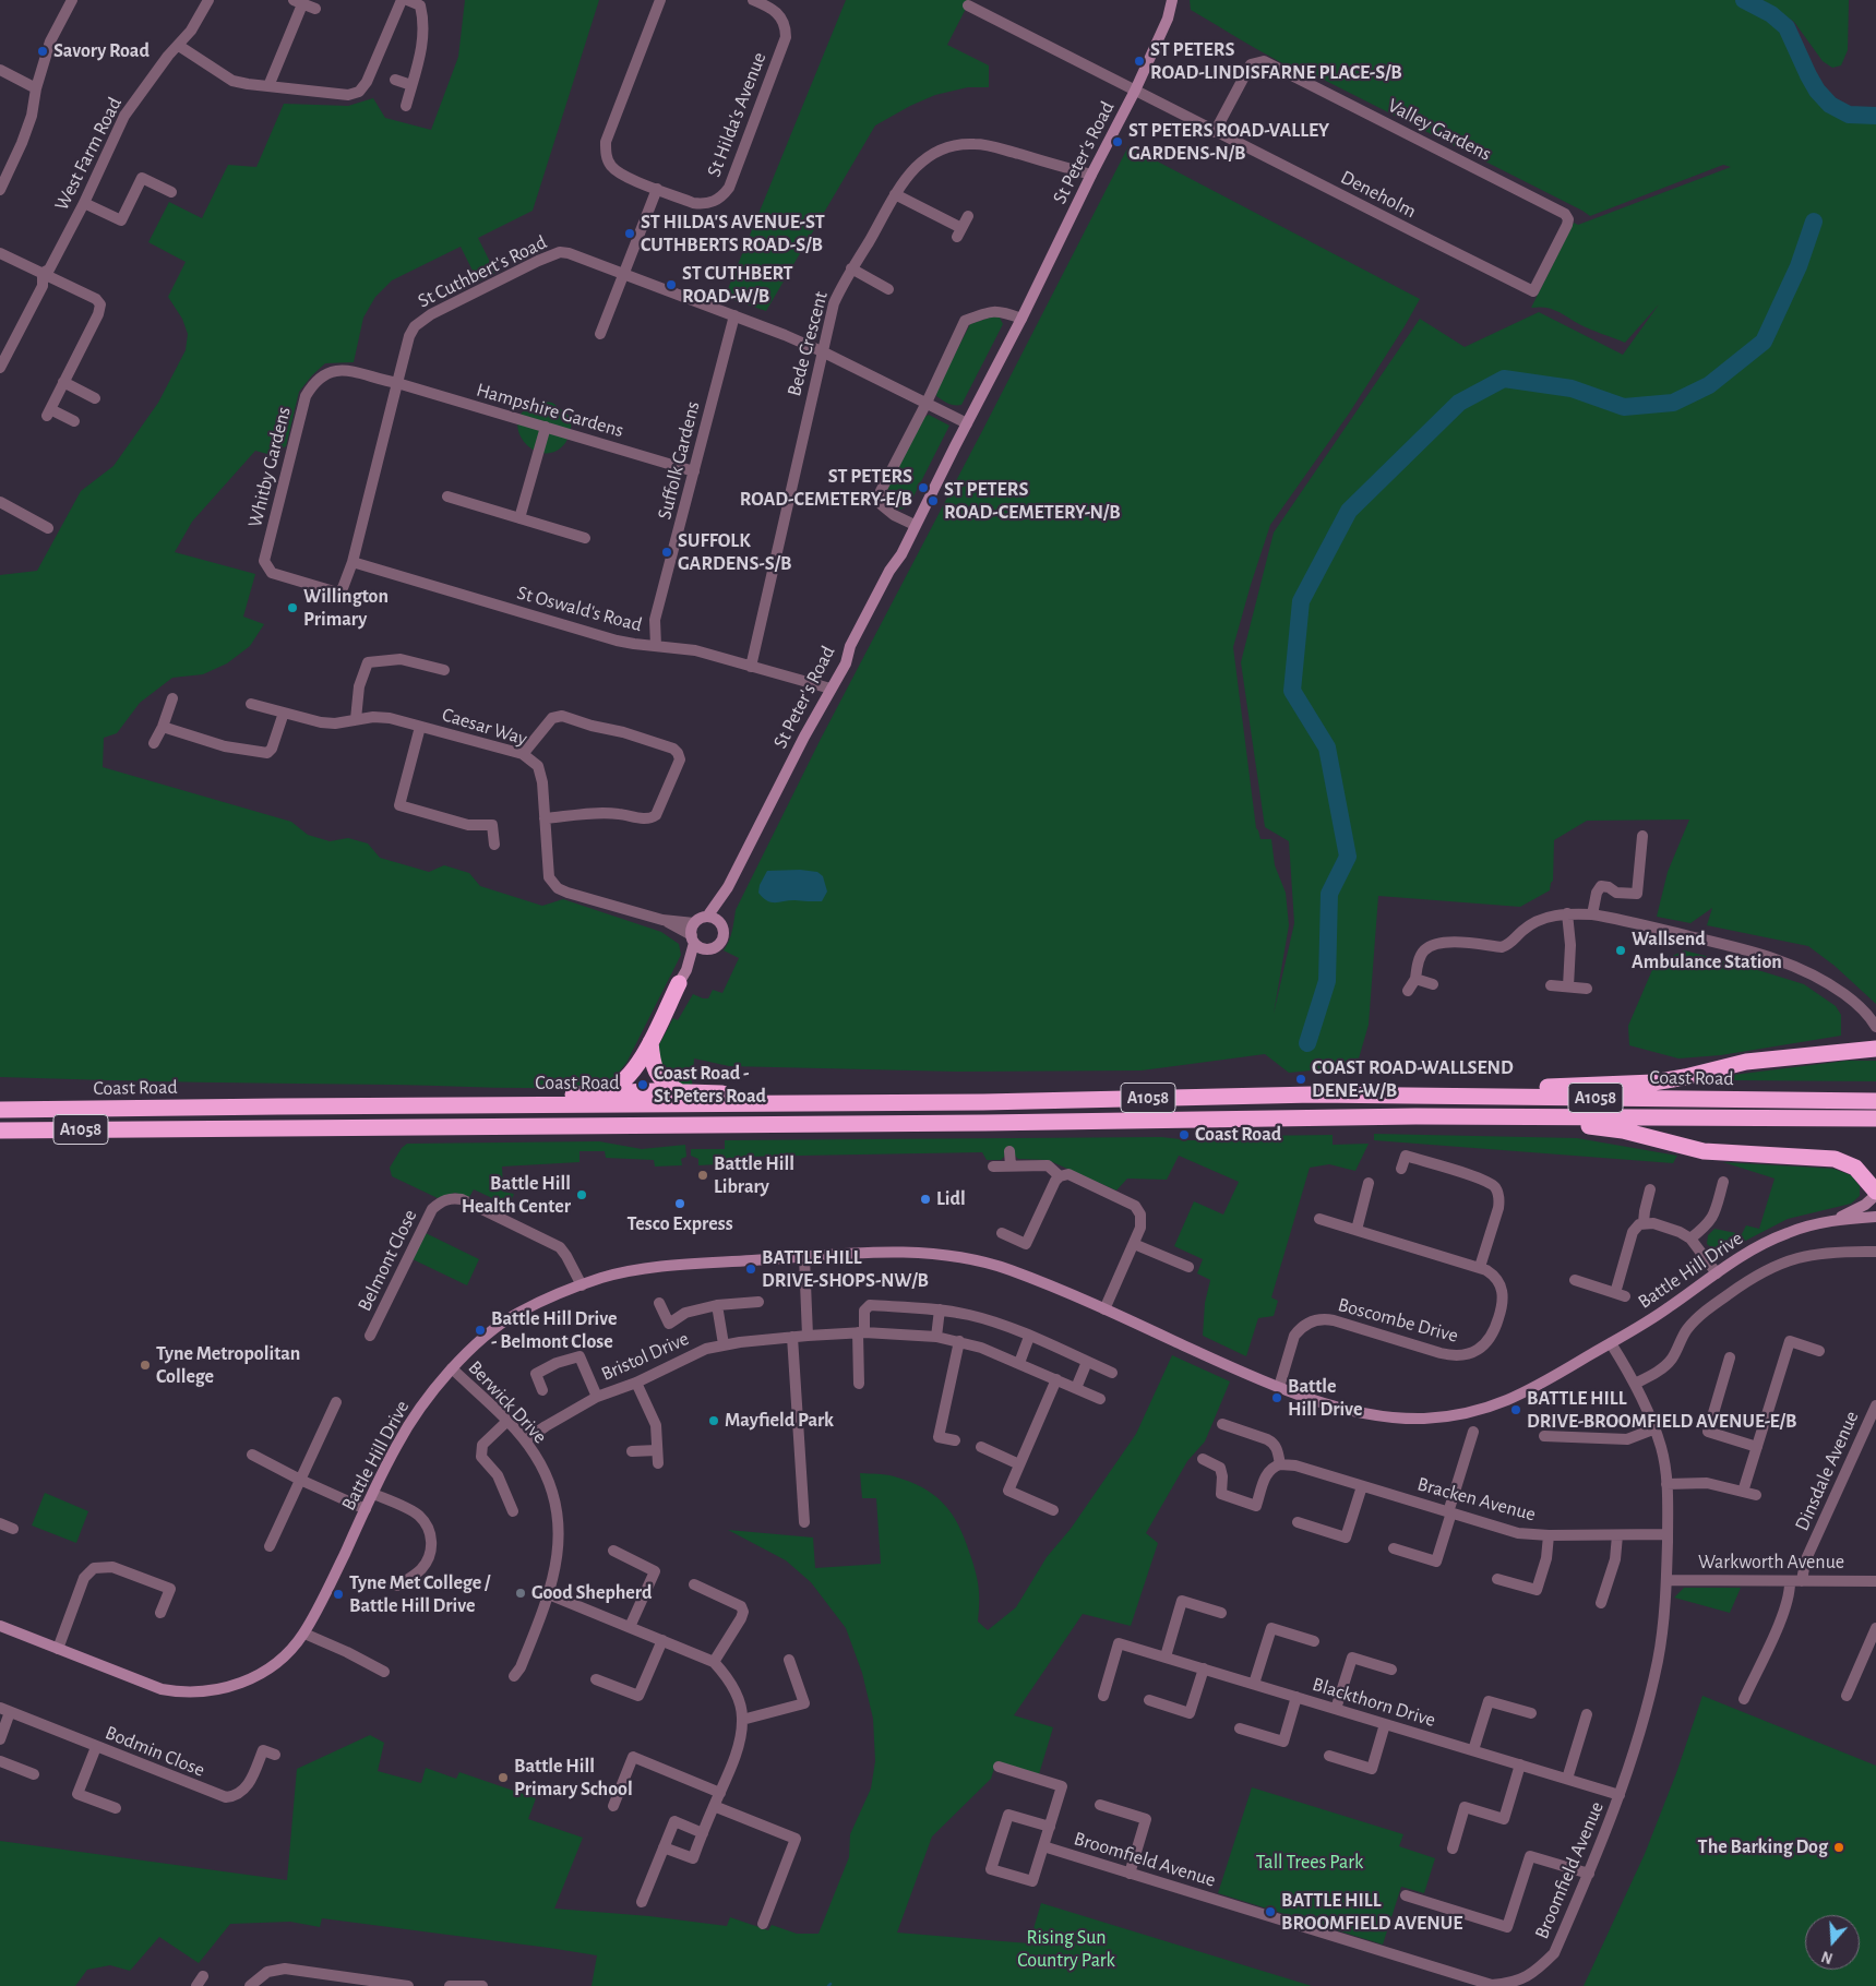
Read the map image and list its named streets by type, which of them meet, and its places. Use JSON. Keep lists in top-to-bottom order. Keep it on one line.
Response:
{"streets":{"highway":["Coast Road","A1058"],"street":["St Hilda's Avenue","Valley Gardens","St Peter's Road","West Farm Road","Deneholm","St Cuthbert's Road","Bede Crescent","Hampshire Gardens","Suffolk Gardens","Whitby Gardens","St Oswald's Road","Caesar Way","Belmont Close","Battle Hill Drive","Boscombe Drive","Bristol Drive","Berwick Drive","Dinsdale Avenue","Bracken Avenue","Warkworth Avenue","Blackthorn Drive","Bodmin Close","Broomfield Avenue"]},"crossings":[["Valley Gardens","Deneholm"],["St Peter's Road","Deneholm"],["St Peter's Road","St Cuthbert's Road"],["St Peter's Road","Bede Crescent"],["St Peter's Road","St Oswald's Road"],["St Peter's Road","Caesar Way"],["St Cuthbert's Road","Bede Crescent"],["St Cuthbert's Road","Hampshire Gardens"],["St Cuthbert's Road","Suffolk Gardens"],["St Cuthbert's Road","Whitby Gardens"],["St Cuthbert's Road","St Oswald's Road"],["Bede Crescent","St Oswald's Road"],["Hampshire Gardens","Suffolk Gardens"],["Hampshire Gardens","Whitby Gardens"],["Suffolk Gardens","St Oswald's Road"],["Belmont Close","Battle Hill Drive"],["Battle Hill Drive","Boscombe Drive"],["Battle Hill Drive","Berwick Drive"],["Battle Hill Drive","Broomfield Avenue"],["Bristol Drive","Berwick Drive"],["Dinsdale Avenue","Warkworth Avenue"],["Bracken Avenue","Broomfield Avenue"],["Warkworth Avenue","Broomfield Avenue"],["Blackthorn Drive","Broomfield Avenue"]],"parks":["Tall Trees Park","Rising Sun Country Park"],"places":["Savory Road","ST PETERS ROAD-LINDISFARNE PLACE-S/B","ST PETERS ROAD-VALLEY GARDENS-N/B","ST HILDA'S AVENUE-ST CUTHBERTS ROAD-S/B","ST CUTHBERT ROAD-W/B","ST PETERS ROAD-CEMETERY-E/B","ST PETERS ROAD-CEMETERY-N/B","SUFFOLK GARDENS-S/B","Willington Primary","Wallsend Ambulance Station","COAST ROAD-WALLSEND DENE-W/B","Coast Road - St Peters Road","Coast Road","Battle Hill Library","Battle Hill Health Center","Lidl","Tesco Express","BATTLE HILL DRIVE-SHOPS-NW/B","Battle Hill Drive - Belmont Close","Tyne Metropolitan College","Battle Hill Drive","BATTLE HILL DRIVE-BROOMFIELD AVENUE-E/B","Mayfield Park","Good Shepherd","Tyne Met College / Battle Hill Drive","Battle Hill Primary School","The Barking Dog","BATTLE HILL BROOMFIELD AVENUE"],"north":"bottom"}
